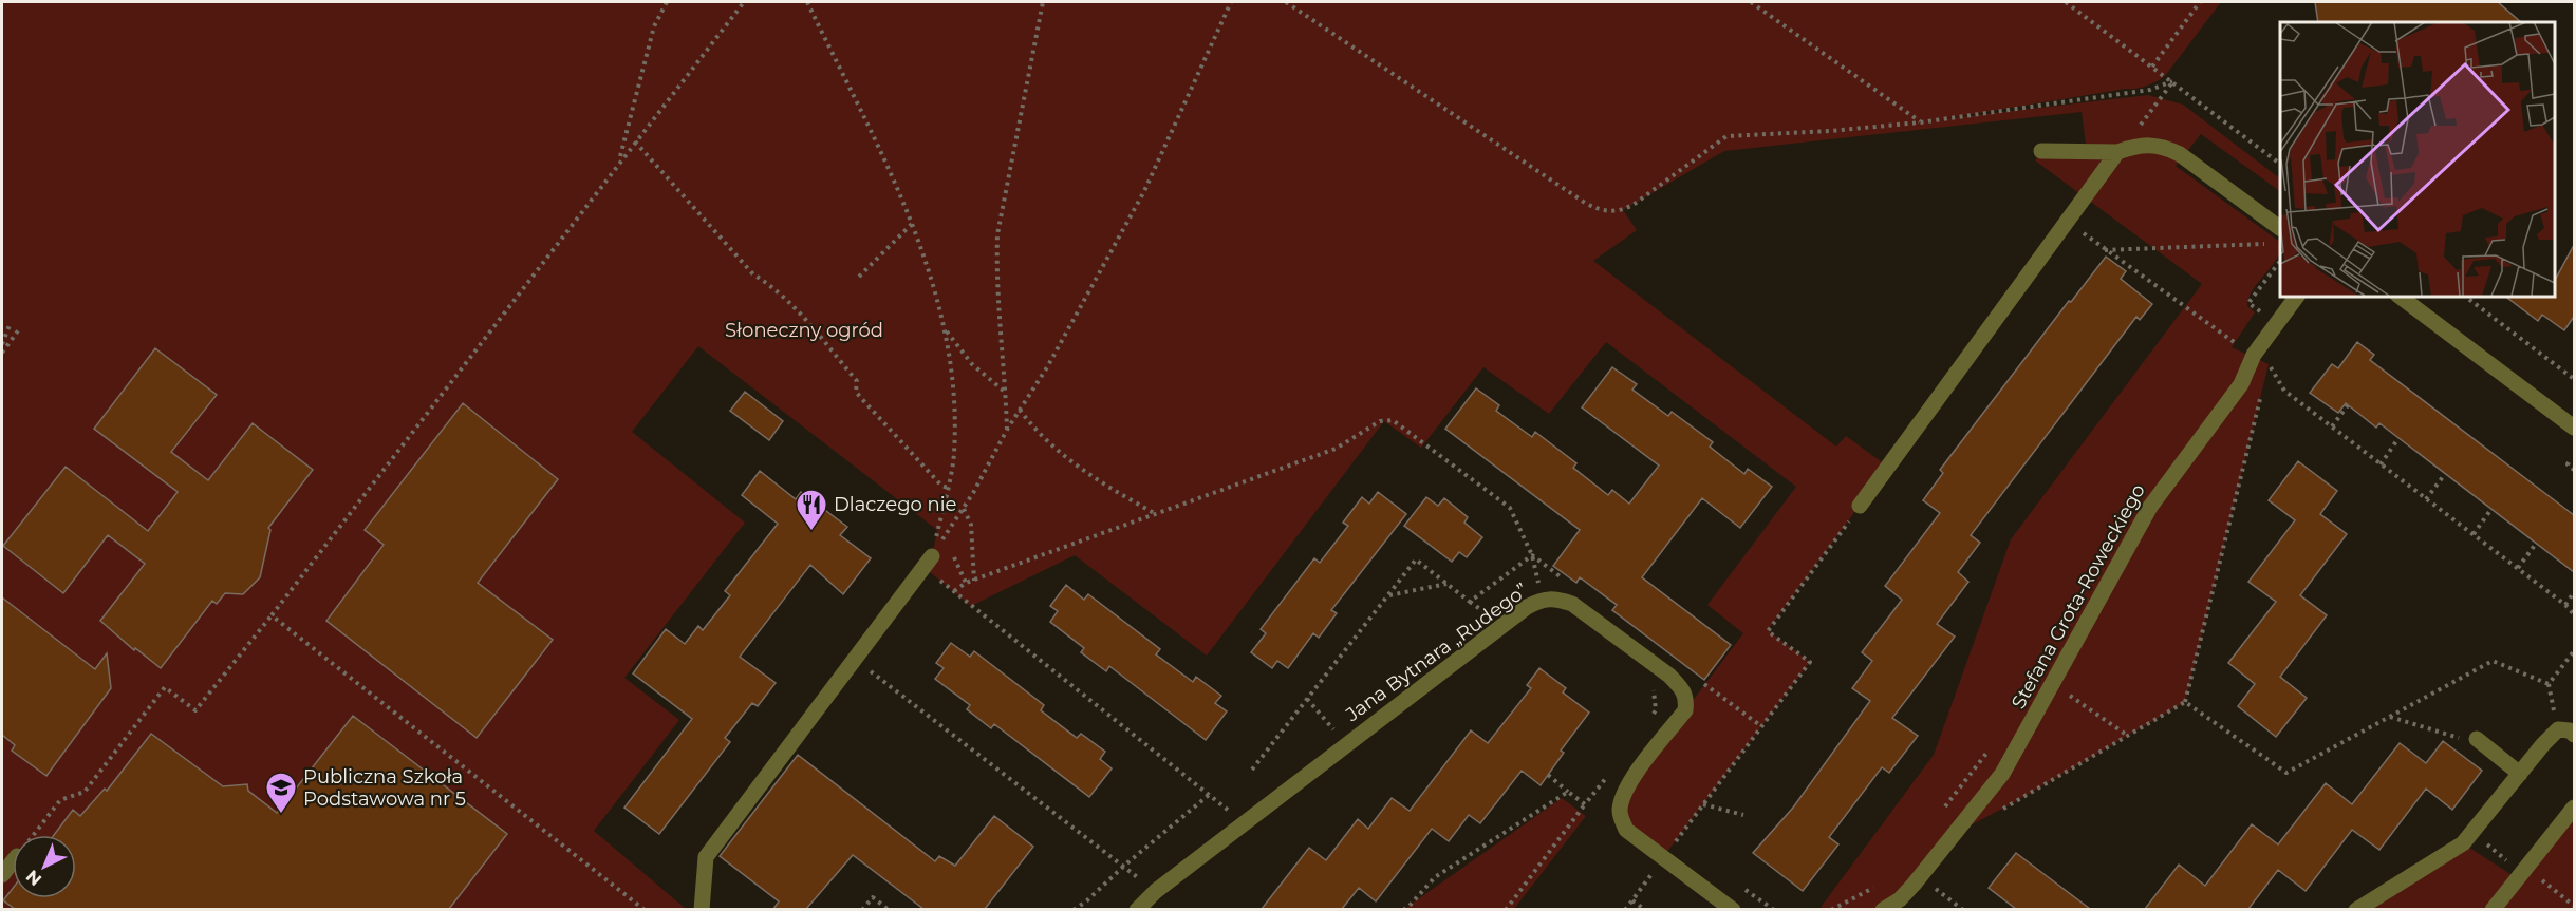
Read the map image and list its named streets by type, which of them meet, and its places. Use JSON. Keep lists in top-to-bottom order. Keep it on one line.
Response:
{"streets":{"street":["Stefana Grota-Roweckiego","Jana Bytnara „Rudego”"]},"parks":["Słoneczny ogród"],"places":{"restaurant":["Dlaczego nie"],"school or university":["Publiczna Szkoła Podstawowa nr 5"]},"north":"bottom left"}
